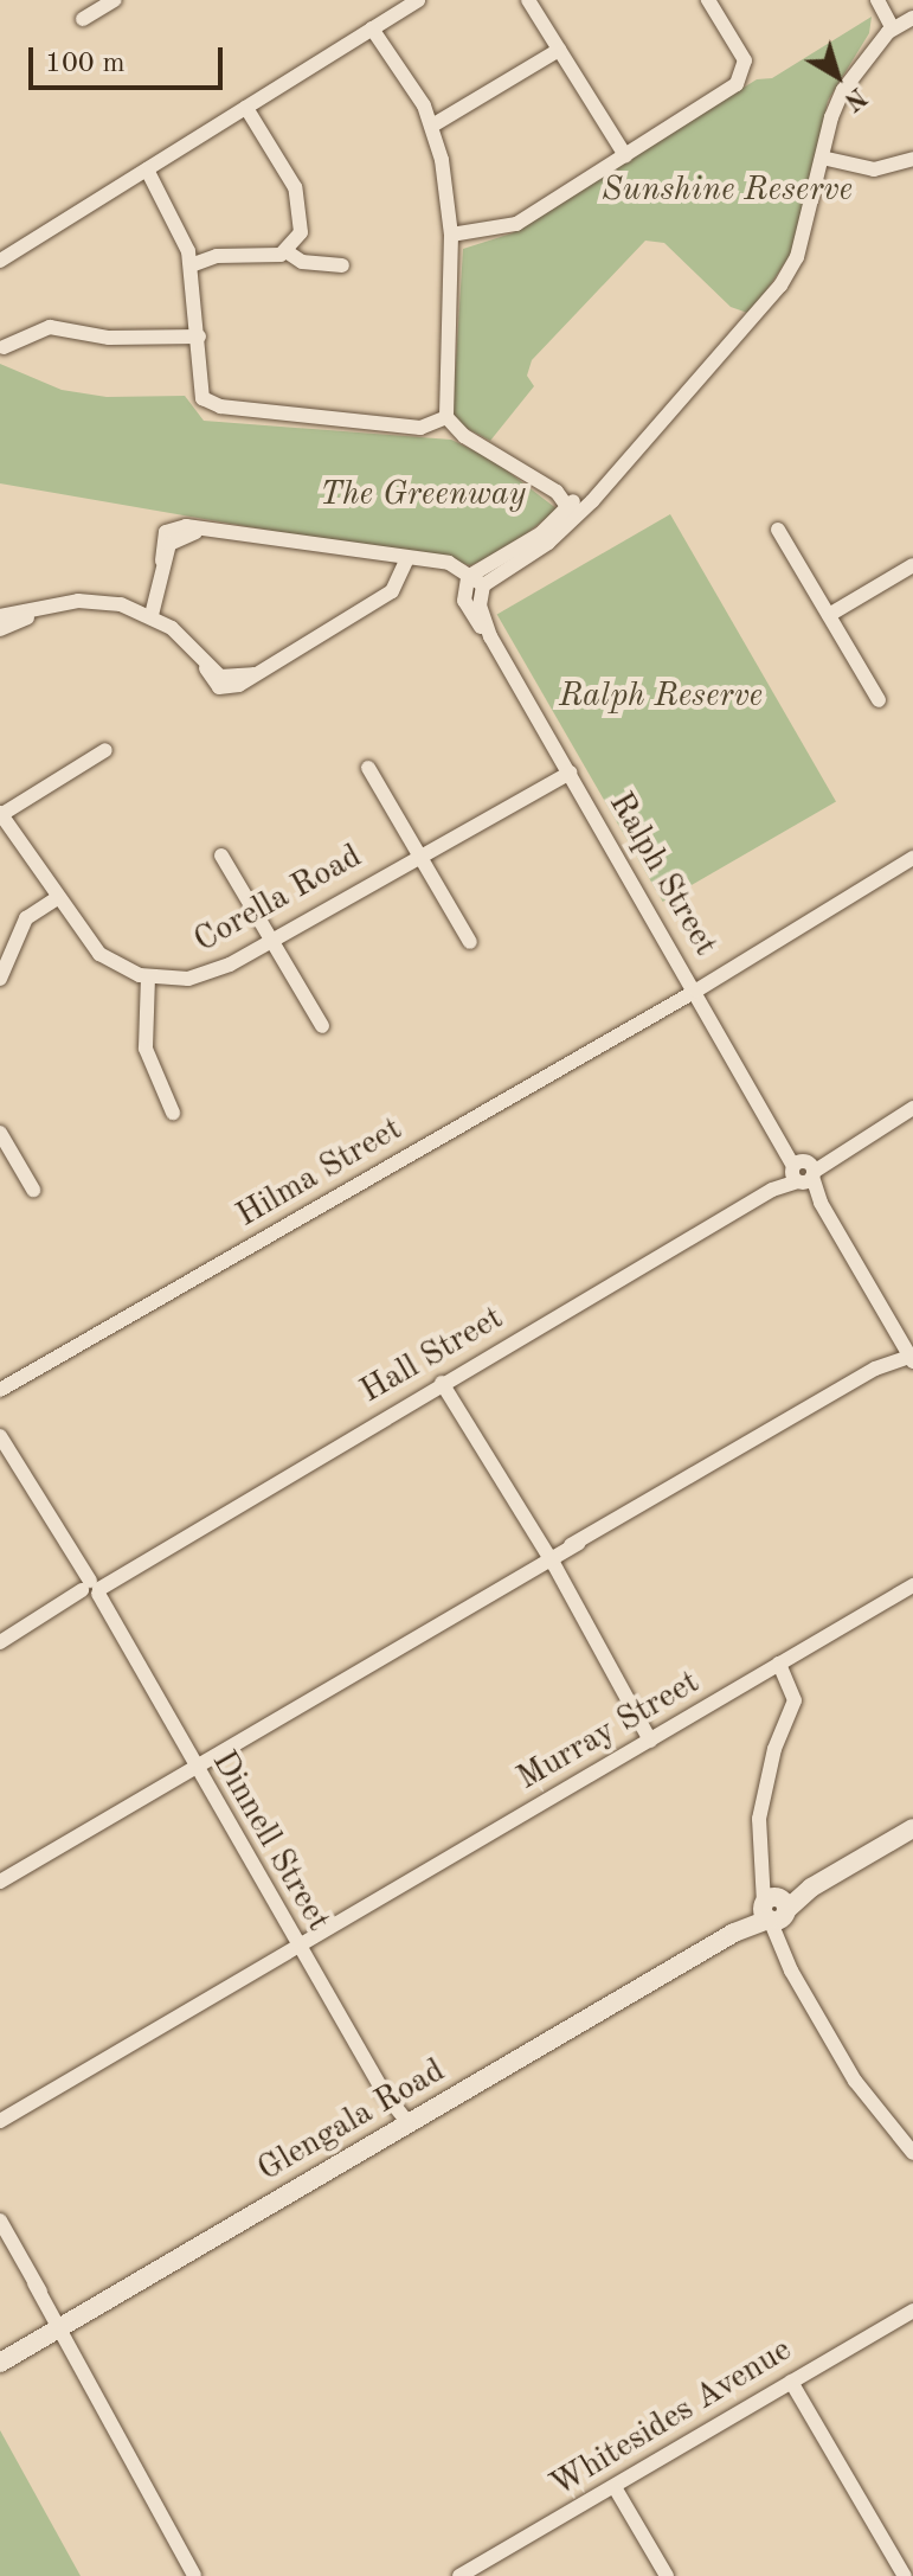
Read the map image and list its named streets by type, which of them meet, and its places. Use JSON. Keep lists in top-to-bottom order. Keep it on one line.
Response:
{"streets":{"street":["Ralph Street","Corella Road","Hilma Street","Hall Street","Murray Street","Dinnell Street","Glengala Road","Whitesides Avenue"]},"crossings":[["Ralph Street","Corella Road"],["Ralph Street","Hilma Street"],["Ralph Street","Hall Street"],["Hall Street","Dinnell Street"],["Murray Street","Dinnell Street"],["Dinnell Street","Glengala Road"]],"parks":["Sunshine Reserve","The Greenway","Ralph Reserve"],"scale_bar":"100 m","north":"bottom right"}
